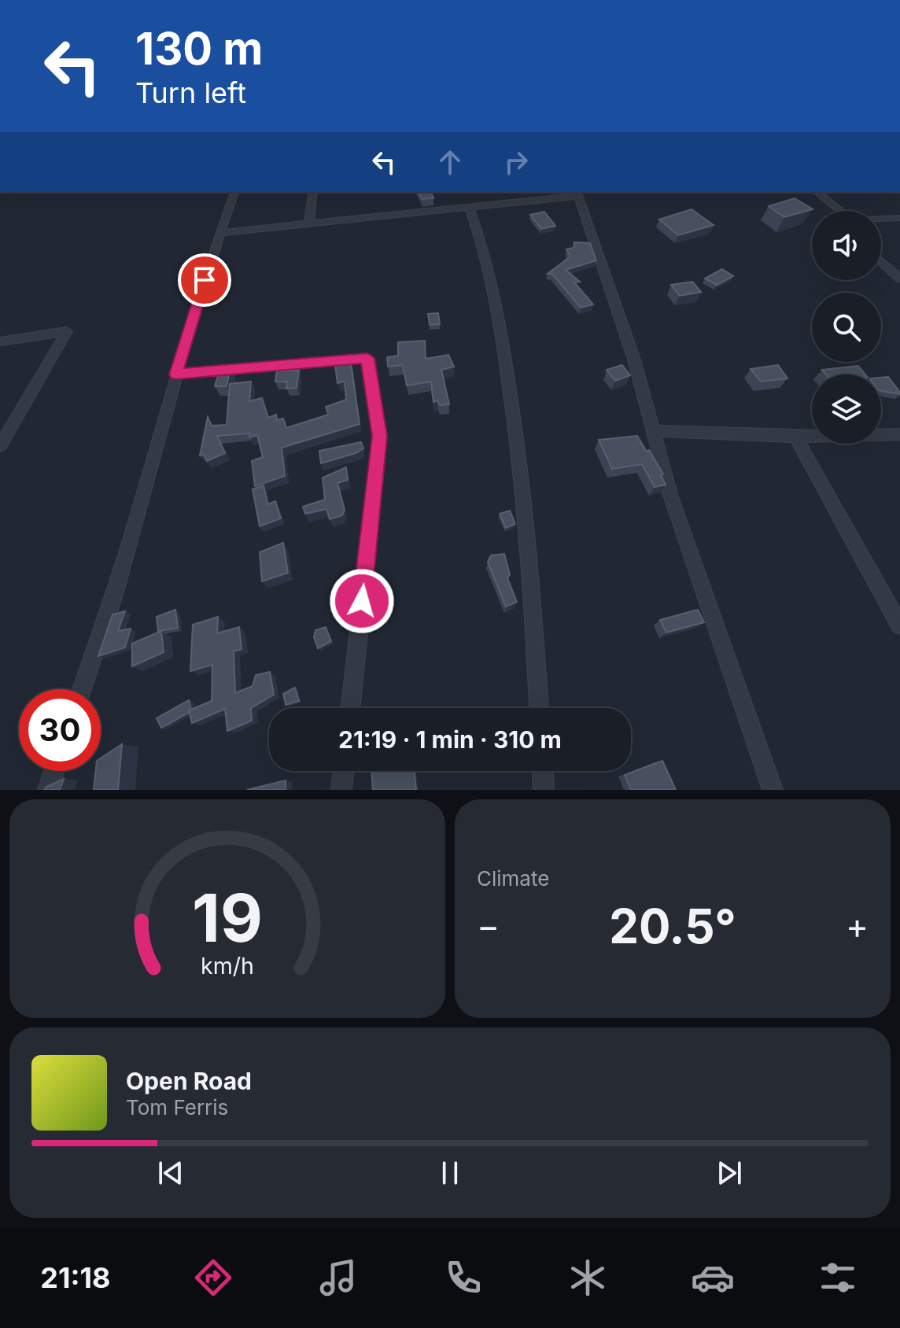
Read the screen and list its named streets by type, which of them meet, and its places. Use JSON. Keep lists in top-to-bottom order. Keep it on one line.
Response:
{"page":{"turn":["130 m","Turn left"],"limit":"30","trip":"21:19 · 1 min · 310 m","tile":"Climate","heat":["−","20.5°","+"],"song":["Open Road","Tom Ferris"],"tabs":"21:18","gauge":["19","km/h"]}}
